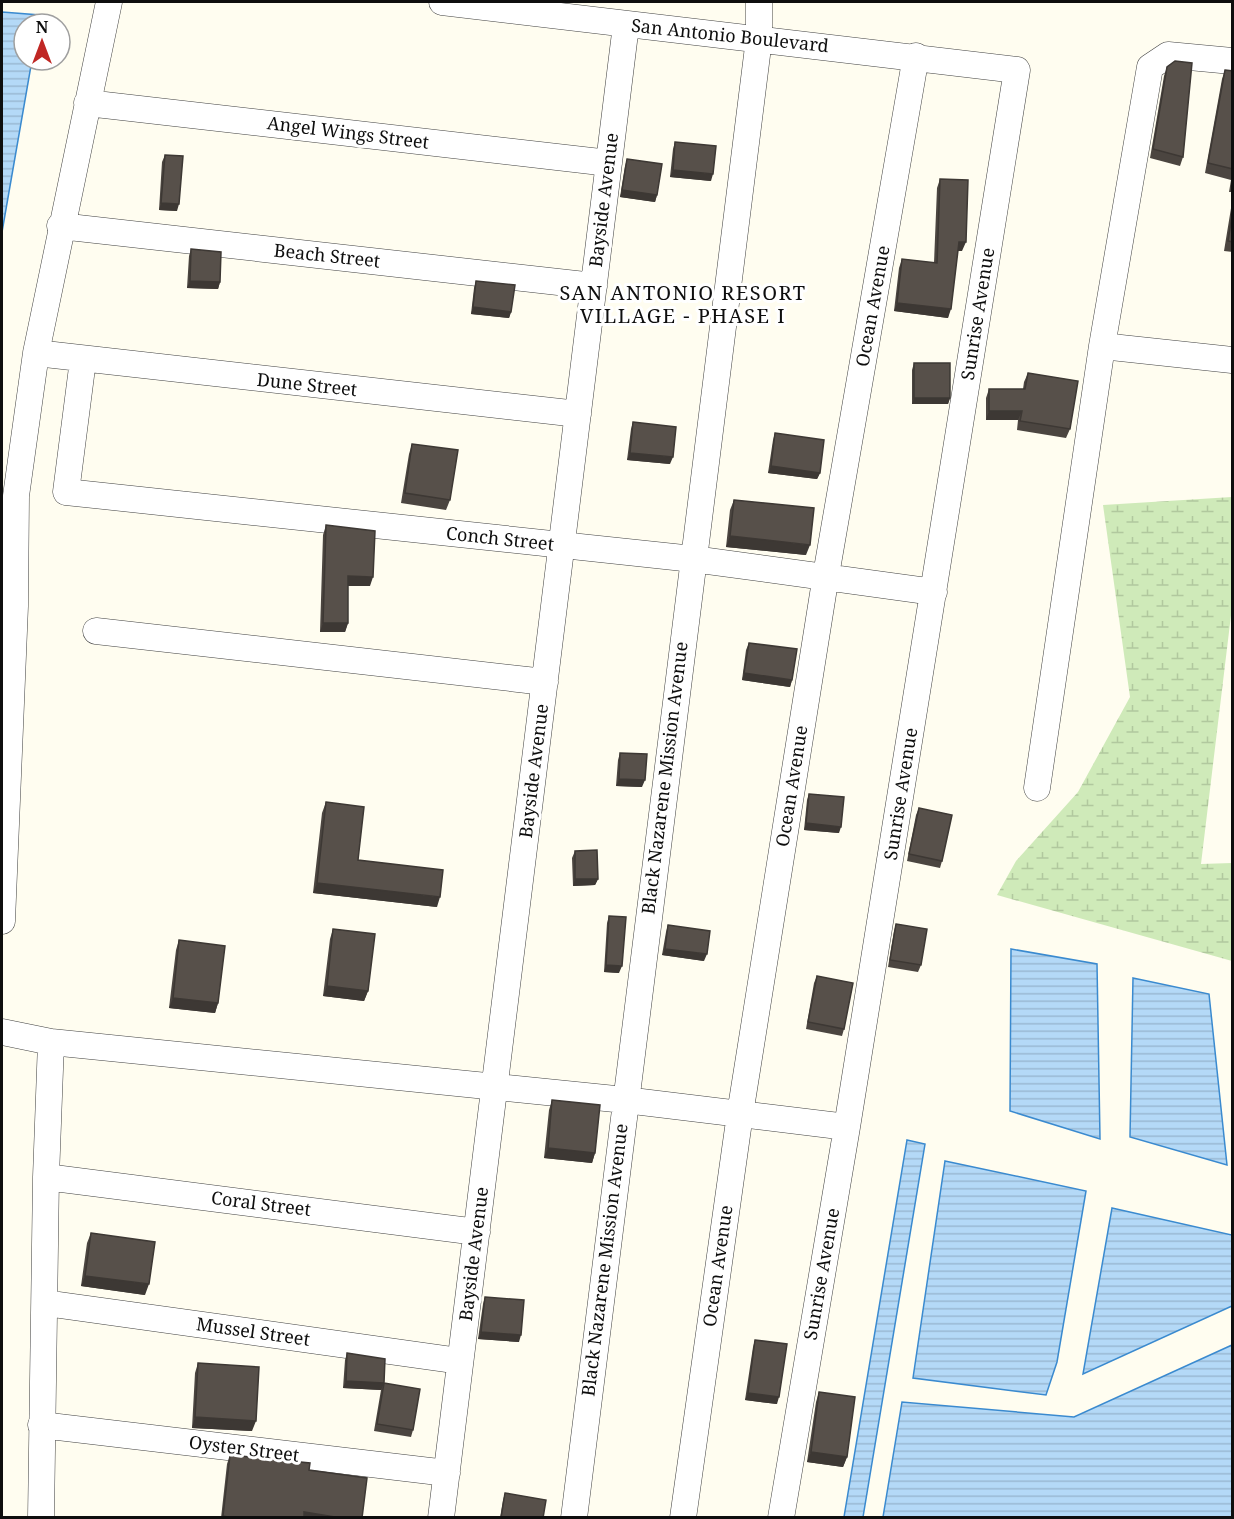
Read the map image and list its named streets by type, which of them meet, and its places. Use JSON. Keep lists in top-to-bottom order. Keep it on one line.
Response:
{"streets":{"street":["San Antonio Boulevard","Angel Wings Street","Bayside Avenue","Beach Street","Ocean Avenue","Sunrise Avenue","Dune Street","Conch Street","Black Nazarene Mission Avenue","Coral Street","Mussel Street","Oyster Street"]},"crossings":[["San Antonio Boulevard","Bayside Avenue"],["San Antonio Boulevard","Ocean Avenue"],["San Antonio Boulevard","Sunrise Avenue"],["San Antonio Boulevard","Black Nazarene Mission Avenue"],["Angel Wings Street","Bayside Avenue"],["Bayside Avenue","Beach Street"],["Bayside Avenue","Dune Street"],["Bayside Avenue","Conch Street"],["Bayside Avenue","Coral Street"],["Bayside Avenue","Mussel Street"],["Bayside Avenue","Oyster Street"],["Ocean Avenue","Conch Street"],["Sunrise Avenue","Conch Street"],["Dune Street","Conch Street"],["Conch Street","Black Nazarene Mission Avenue"]],"districts":["SAN ANTONIO RESORT VILLAGE - PHASE I"],"north":"top"}
